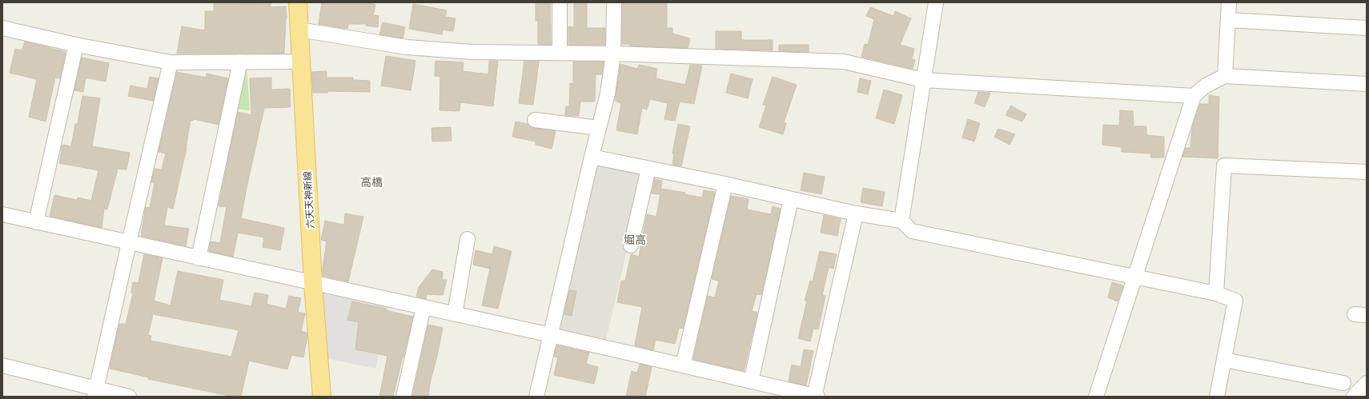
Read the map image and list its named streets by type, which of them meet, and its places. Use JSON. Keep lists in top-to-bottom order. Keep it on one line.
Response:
{"streets":{"main road":["六天天神新線"]},"districts":["高橋","堀高"]}
